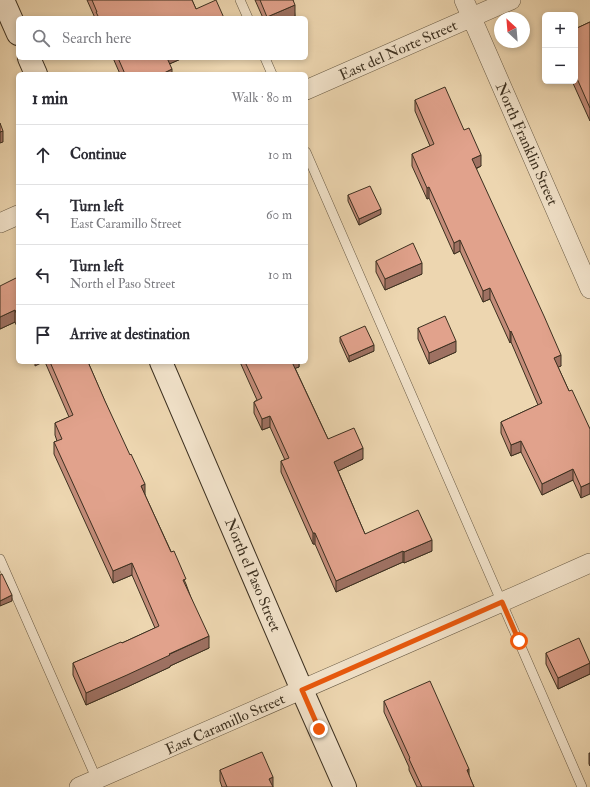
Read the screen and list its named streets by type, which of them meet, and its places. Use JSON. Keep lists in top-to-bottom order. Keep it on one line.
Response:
{"streets":{"street":["East del Norte Street","North Franklin Street","North el Paso Street","East Caramillo Street"]},"crossings":[["East del Norte Street","North Franklin Street"],["North el Paso Street","East Caramillo Street"]],"north":"top left","page":{"map_buttons":["+","−"],"search":"Search here","heading":["1 min","Walk · 80 m"],"list":[["Continue","10 m"],["Turn left","East Caramillo Street","60 m"],["Turn left","North el Paso Street","10 m"],"Arrive at destination"]}}
